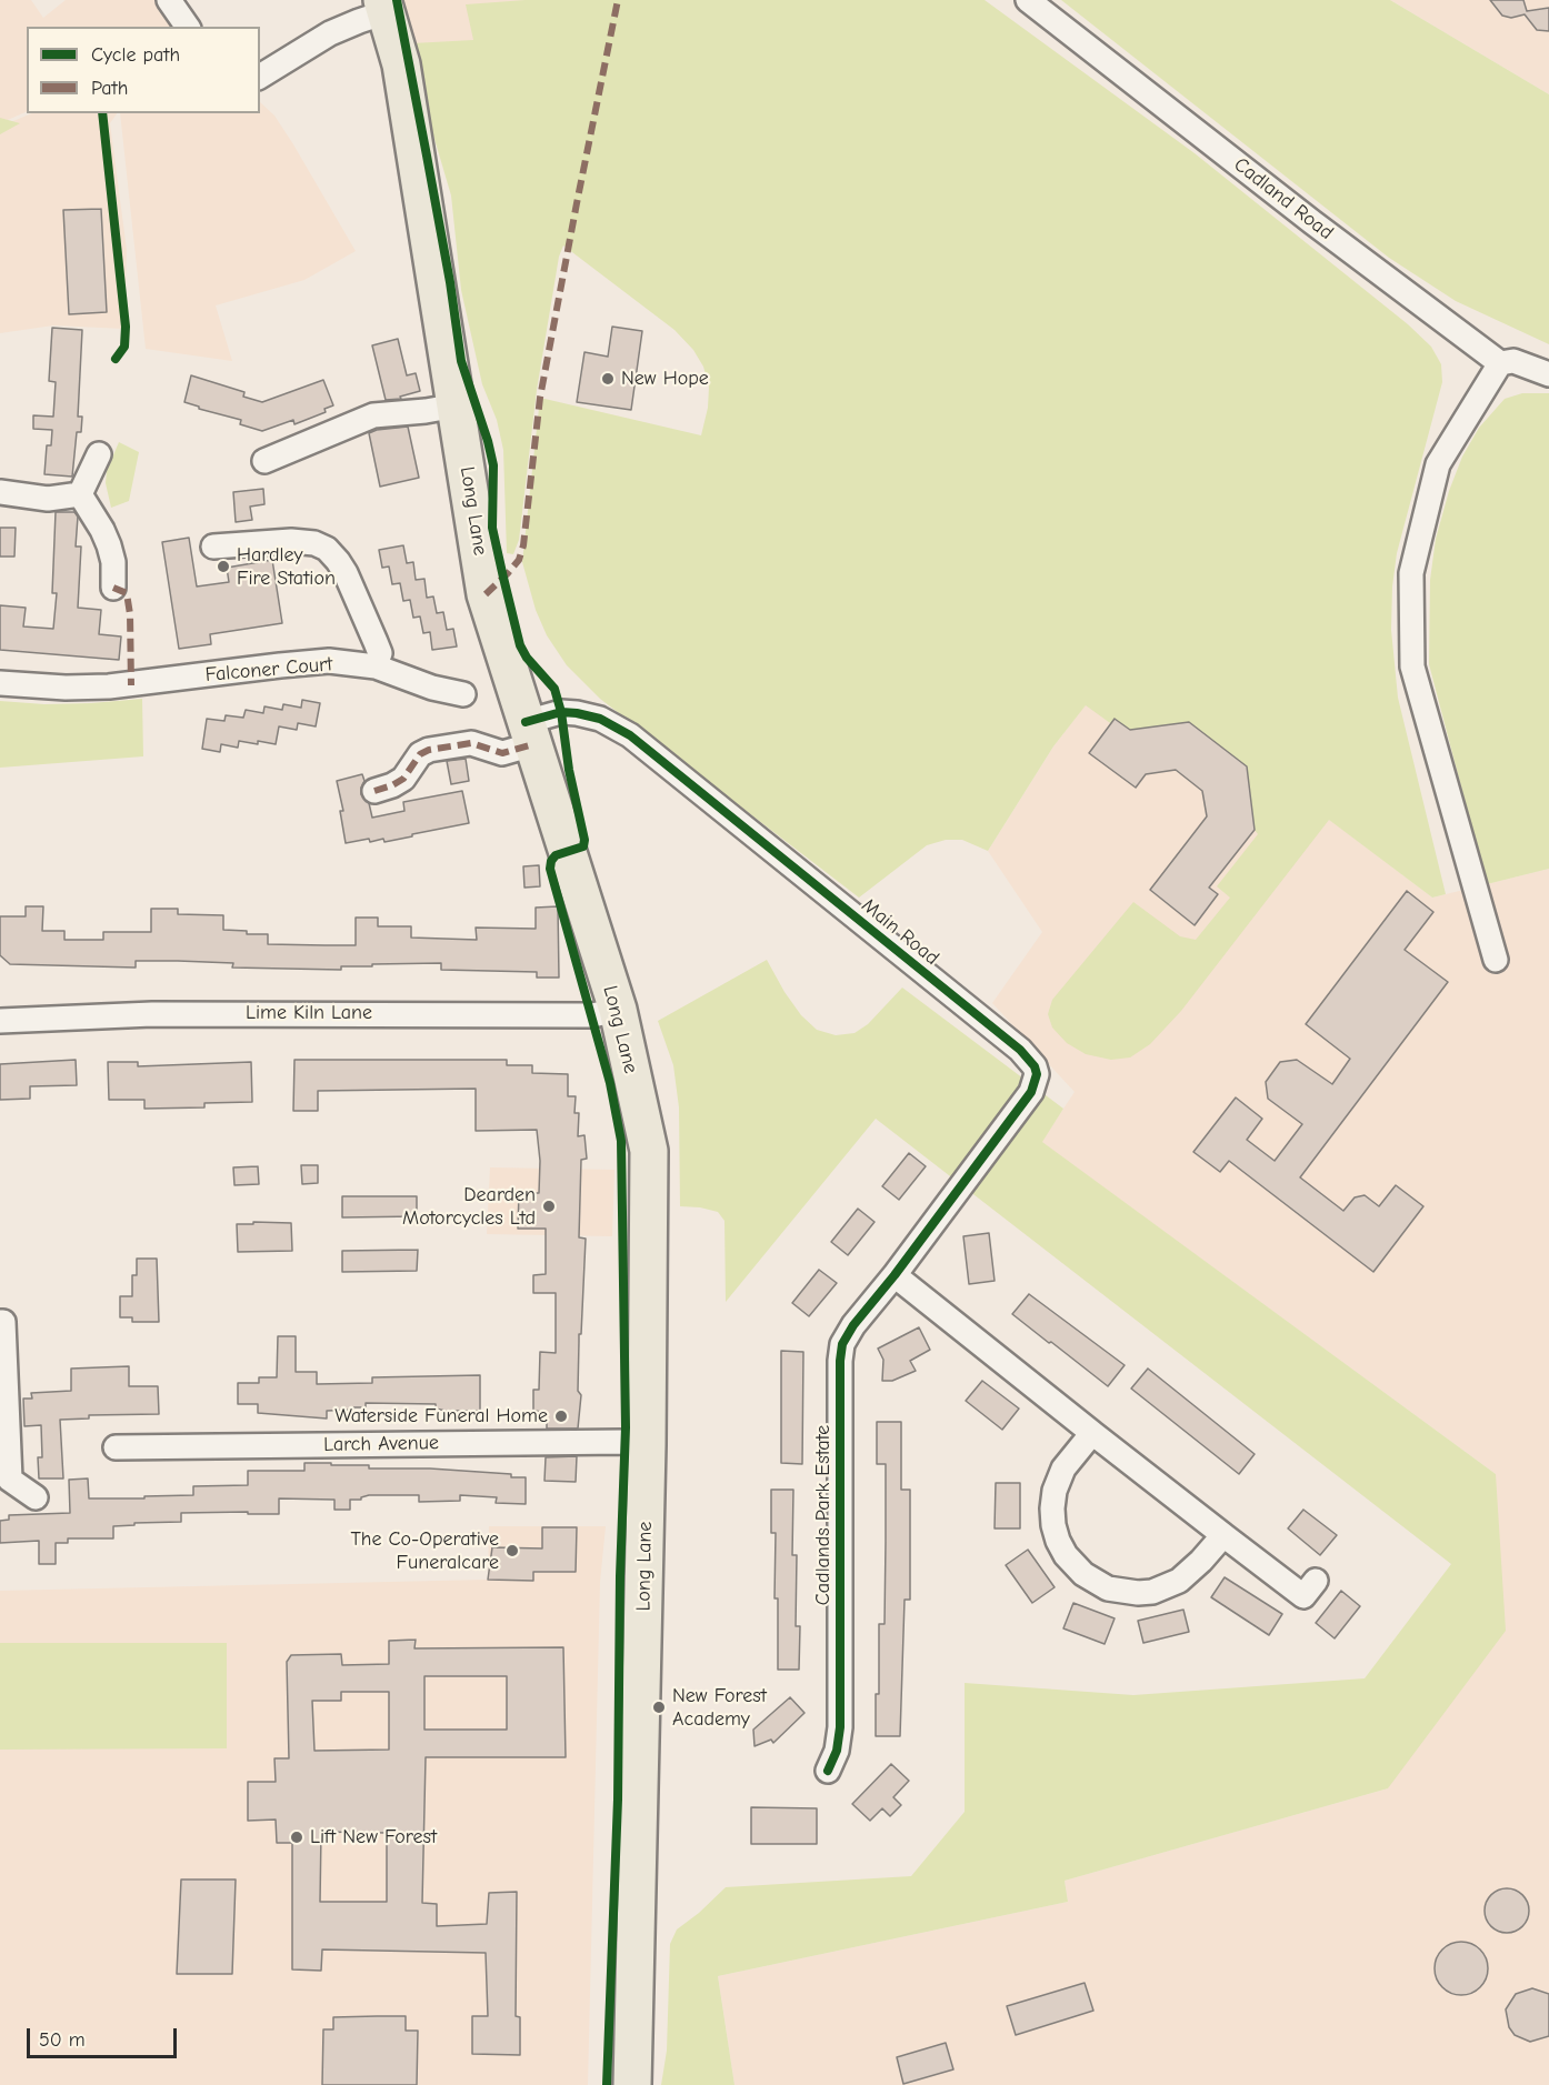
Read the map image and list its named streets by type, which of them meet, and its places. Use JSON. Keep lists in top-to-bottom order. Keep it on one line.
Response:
{"streets":{"main road":["Long Lane"],"street":["Cadland Road","Falconer Court","Main Road","Lime Kiln Lane","Larch Avenue","Cadlands Park Estate"]},"crossings":[["Long Lane","Main Road"],["Long Lane","Lime Kiln Lane"],["Long Lane","Larch Avenue"],["Main Road","Cadlands Park Estate"]],"places":["New Hope","Hardley Fire Station","Dearden Motorcycles Ltd","Waterside Funeral Home","The Co-Operative Funeralcare","New Forest Academy","Lift New Forest"],"legend":["Cycle path","Path"],"scale_bar":"50 m"}
